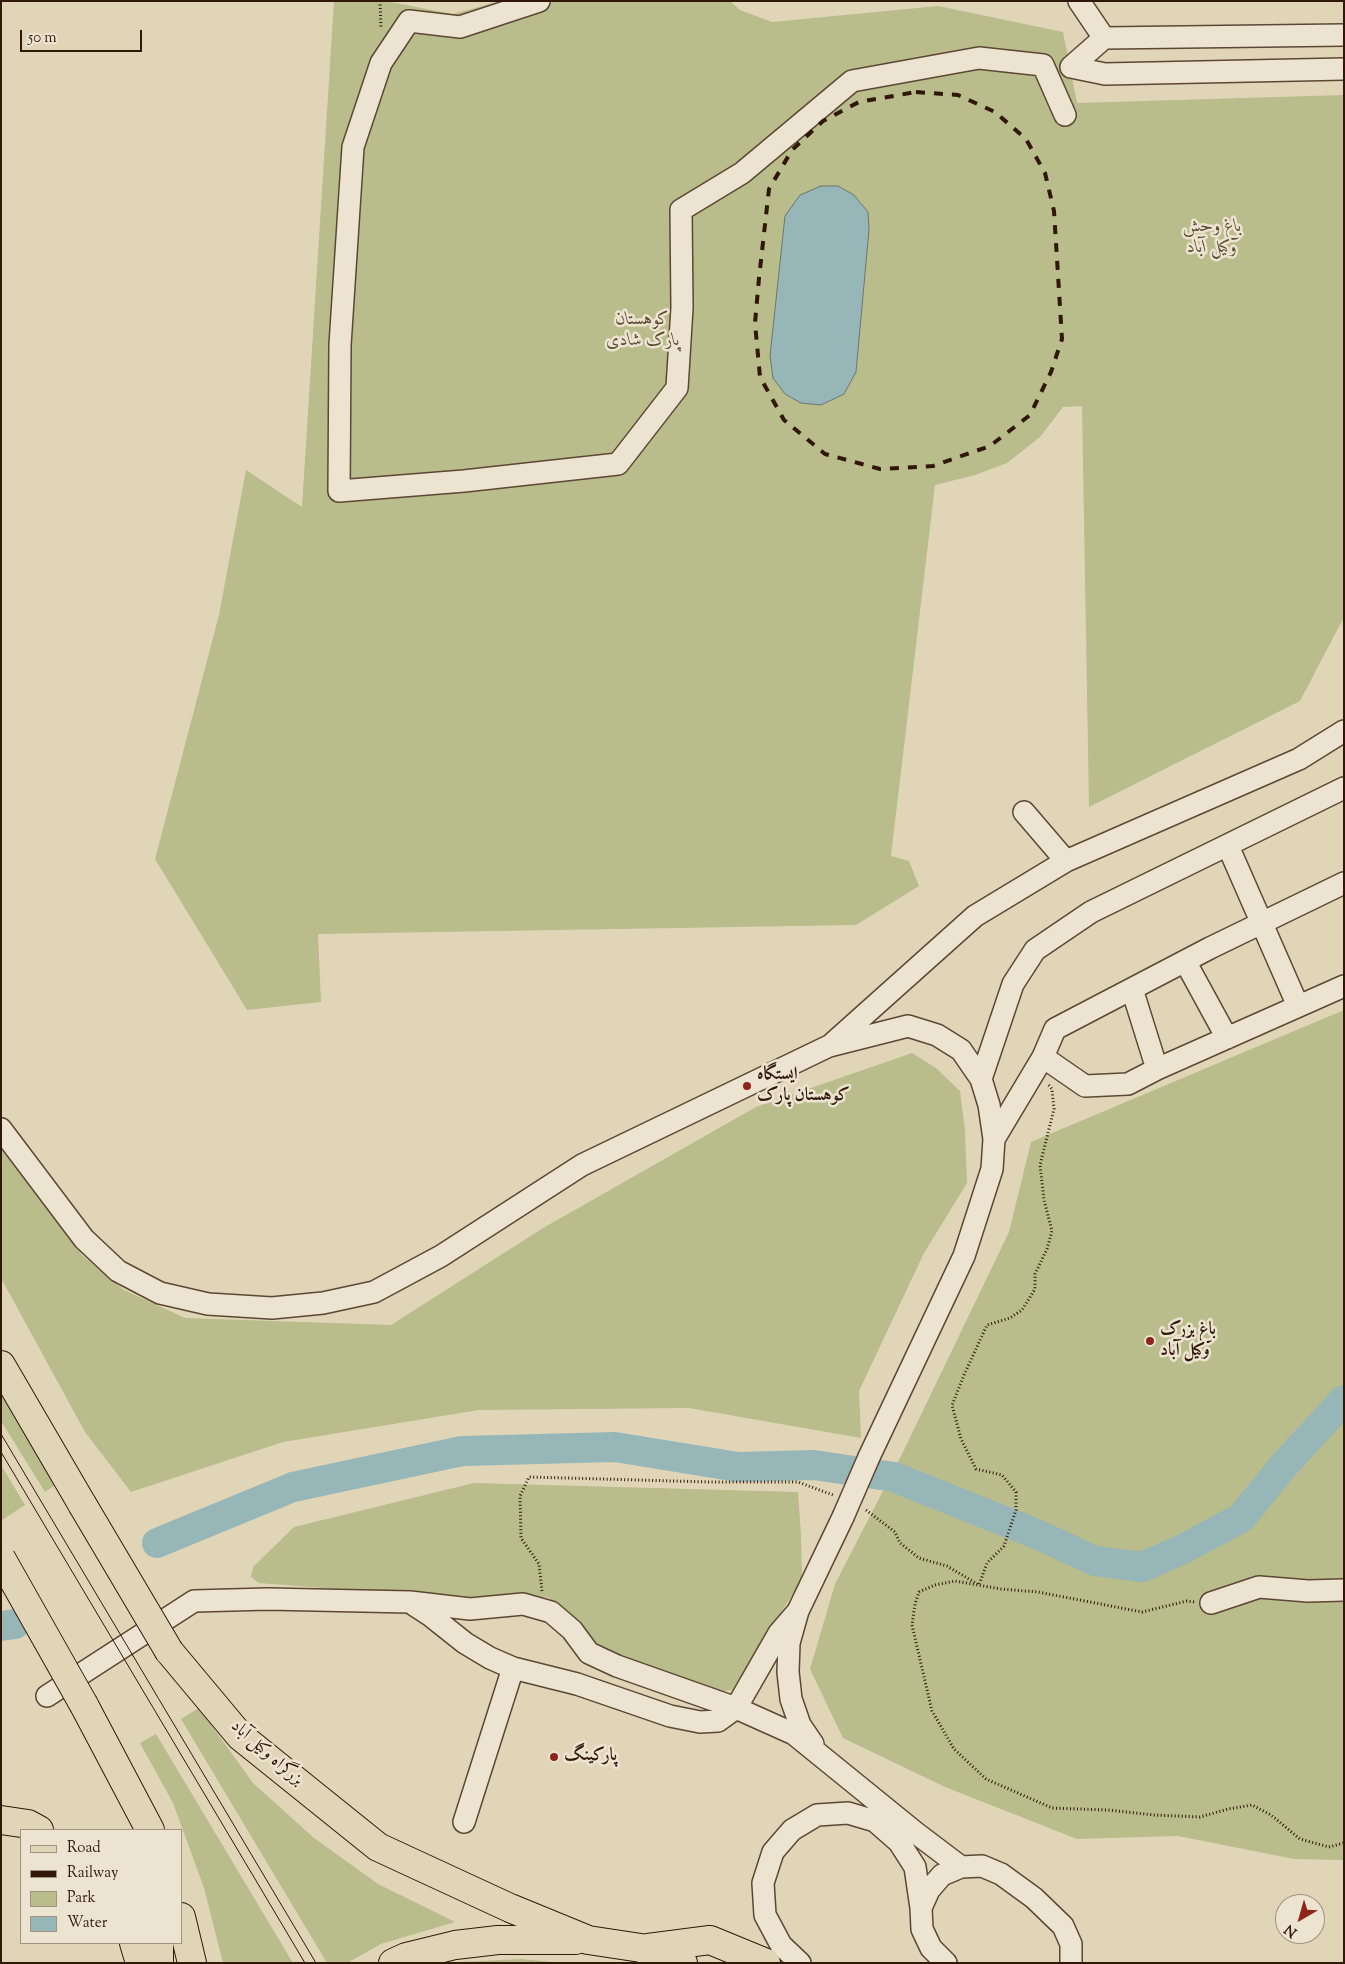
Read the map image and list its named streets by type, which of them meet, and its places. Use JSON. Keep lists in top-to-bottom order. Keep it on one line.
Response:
{"streets":{"main road":["بزرگراه وکیل آباد"]},"parks":["باغ وحش وکیل آباد","کوهستان پارک شادی"],"places":["ایستگاه کوهستان پارک","باغ بزرک وکیل آباد","پارکینگ"],"legend":["Road","Railway","Park","Water"],"scale_bar":"50 m","north":"bottom left"}
